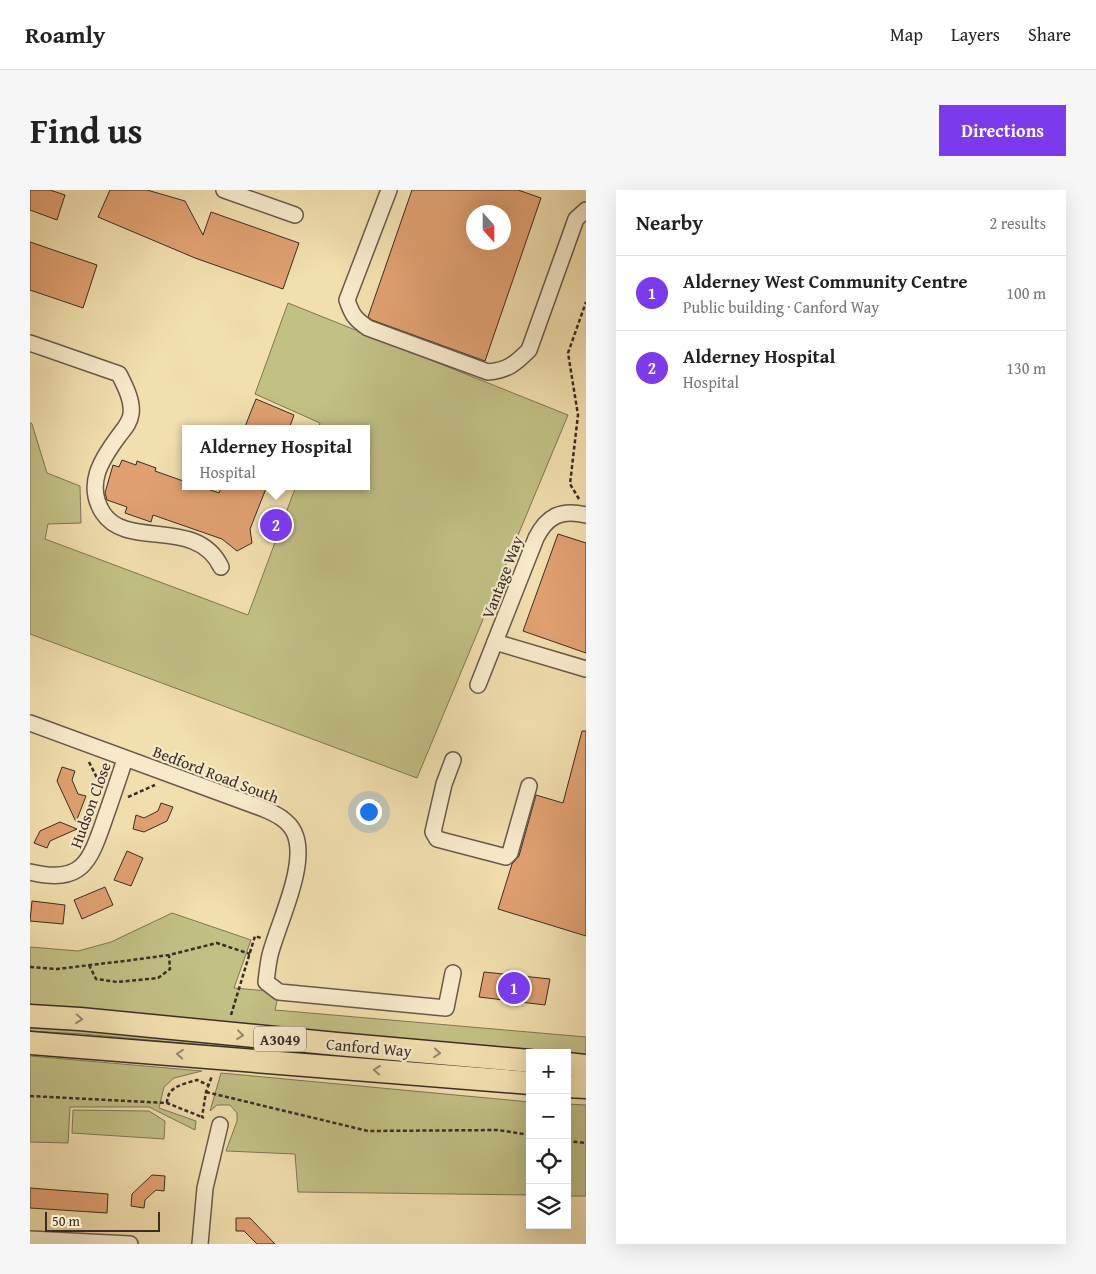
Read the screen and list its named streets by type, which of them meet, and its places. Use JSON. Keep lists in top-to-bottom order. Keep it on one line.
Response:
{"streets":{"highway":["A3049","Canford Way"],"street":["Vantage Way","Bedford Road South","Hudson Close"]},"crossings":[["Bedford Road South","Hudson Close"]],"scale_bar":"50 m","north":"bottom","page":{"header":"Roamly","nav":["Map","Layers","Share"],"title":"Find us","buttons":"Directions","heading":["Nearby","2 results"],"list":[{"mark":"1","name":"Alderney West Community Centre","note":"Public building · Canford Way","value":"100 m"},{"mark":"2","name":"Alderney Hospital","note":"Hospital","value":"130 m"}],"popup":["Alderney Hospital","Hospital"],"pins":["2","1"],"map_buttons":["+","−"],"scale":"50 m"}}
